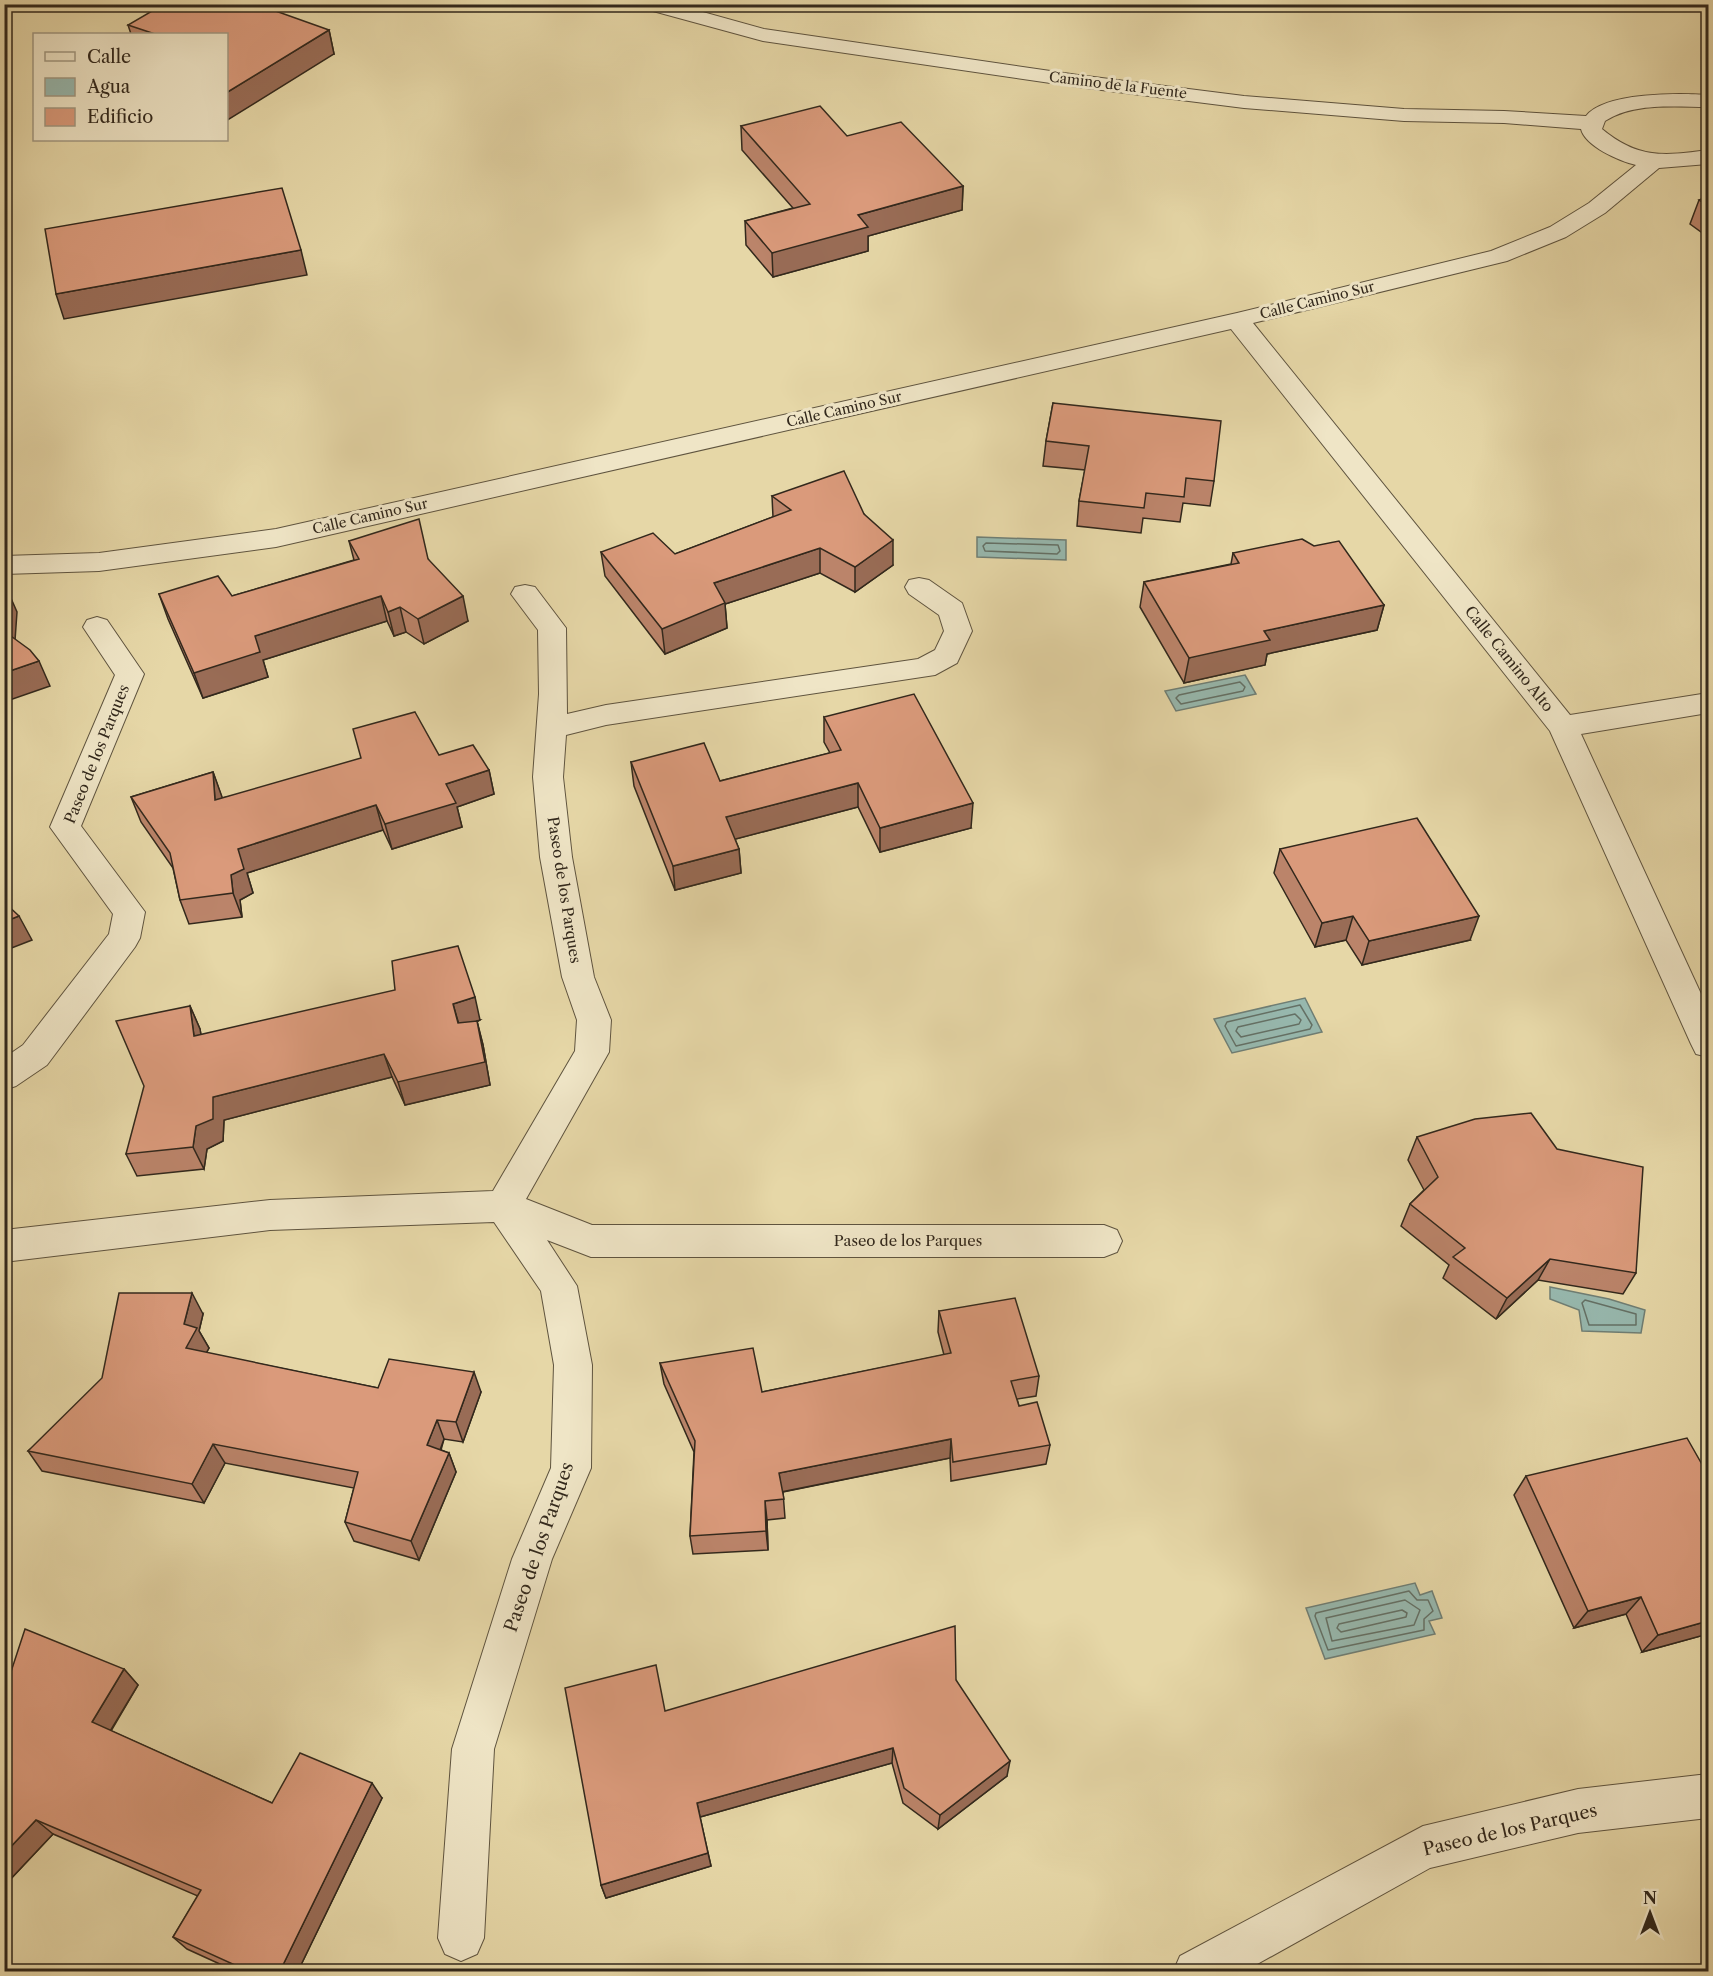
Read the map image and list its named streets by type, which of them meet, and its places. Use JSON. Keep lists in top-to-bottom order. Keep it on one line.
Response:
{"streets":{"street":["Camino de la Fuente","Calle Camino Sur","Calle Camino Alto","Paseo de los Parques"]},"crossings":[["Calle Camino Sur","Calle Camino Alto"]],"legend":["Calle","Agua","Edificio"],"north":"top"}
